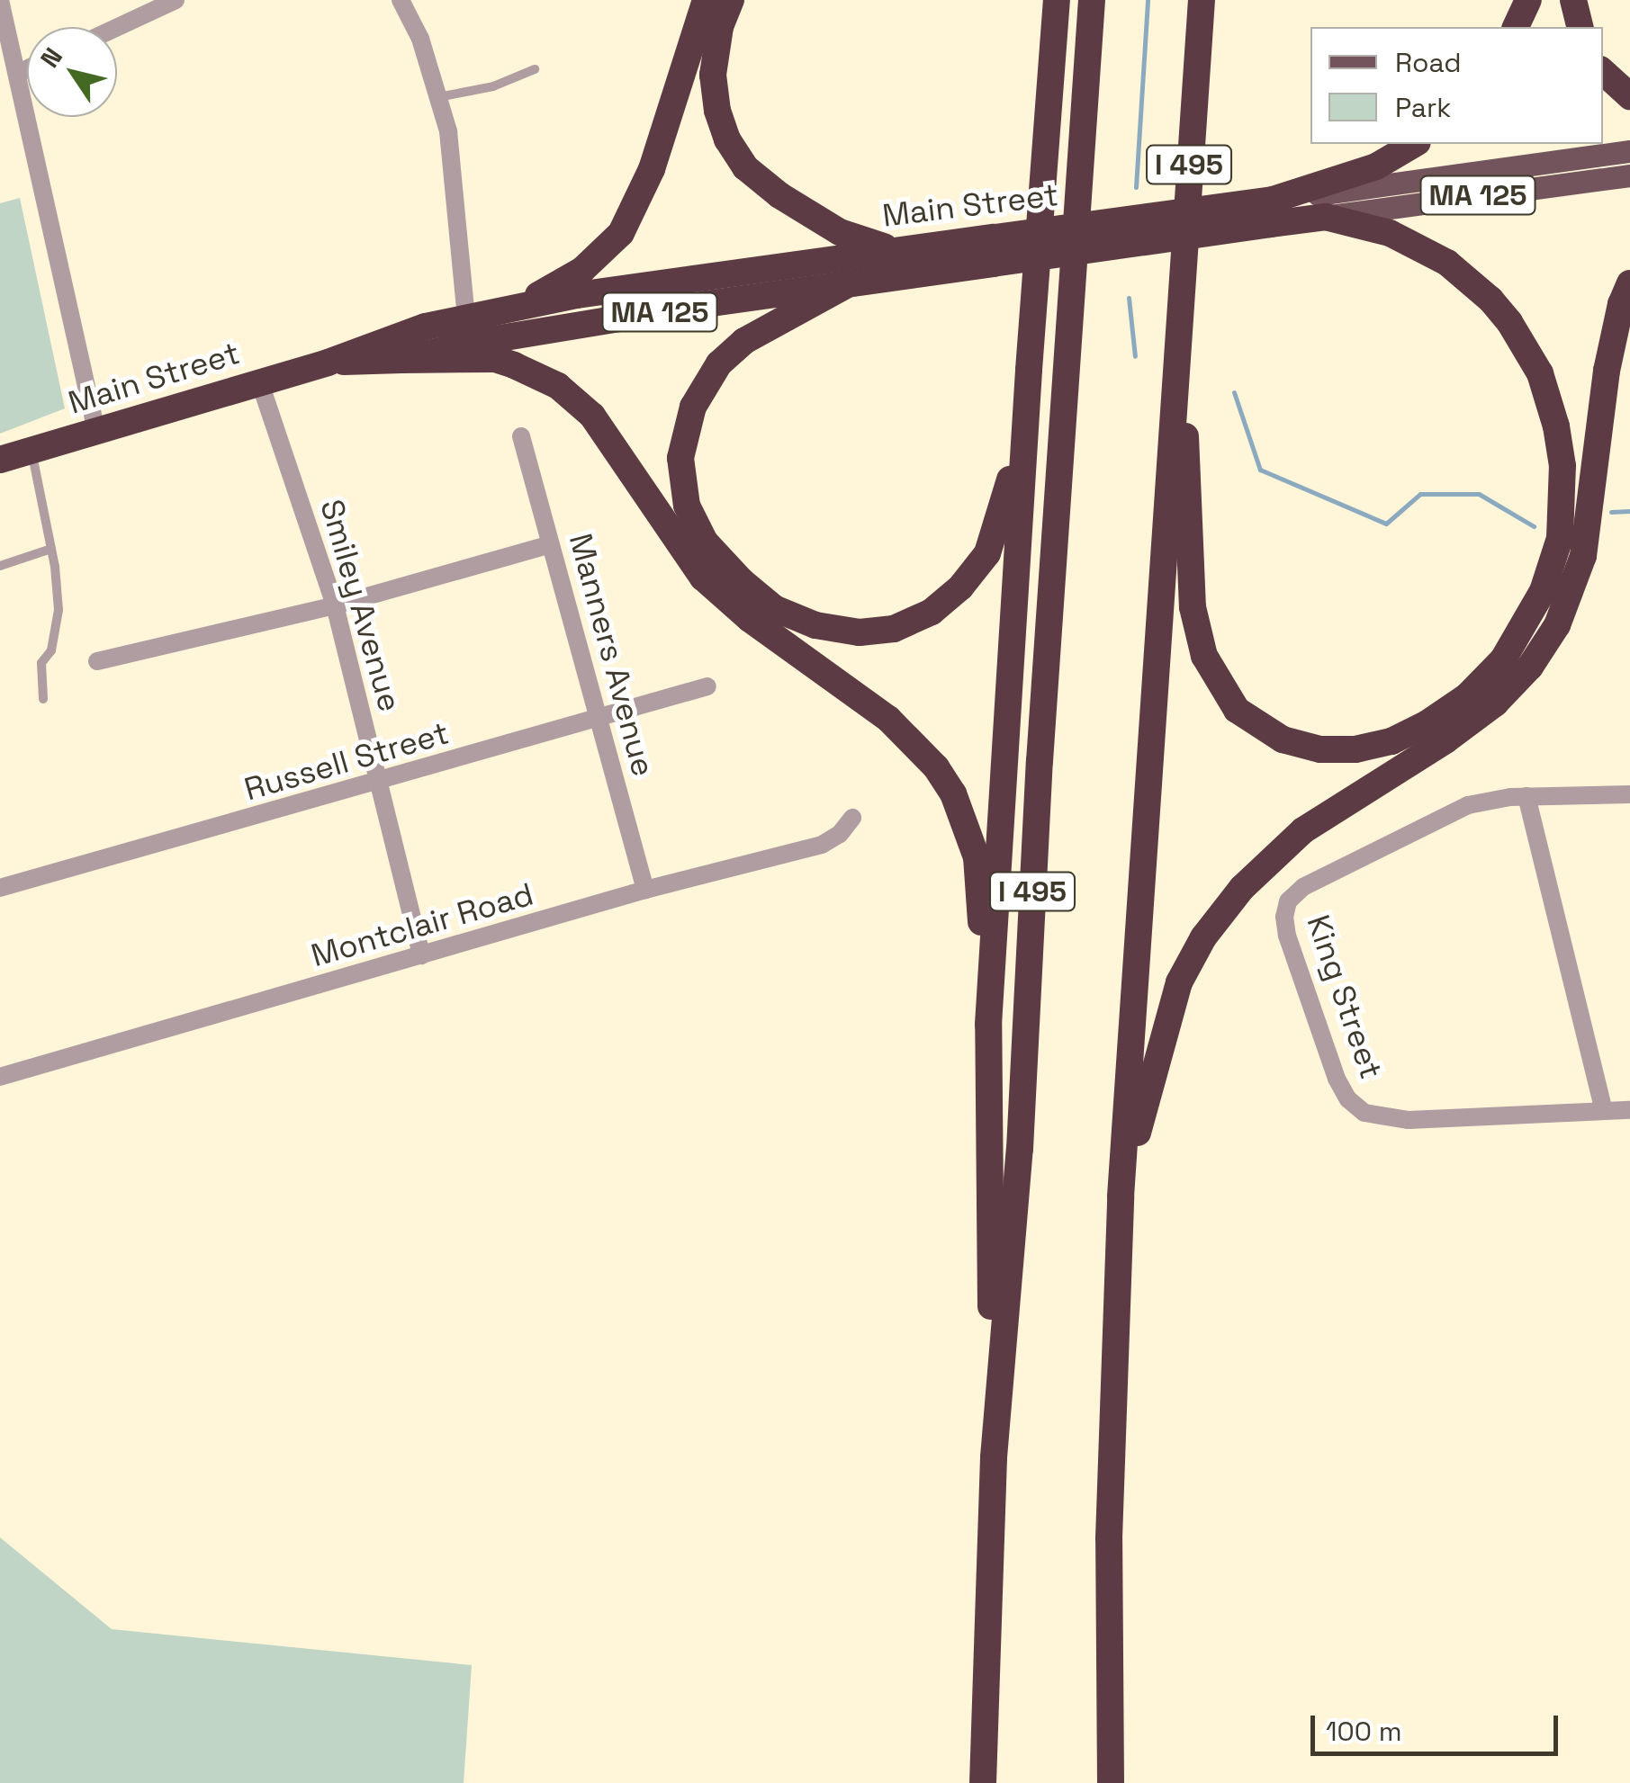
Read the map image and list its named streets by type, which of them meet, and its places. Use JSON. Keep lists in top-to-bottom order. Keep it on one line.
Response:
{"streets":{"highway":["I 495","MA 125","Main Street"],"street":["Smiley Avenue","Manners Avenue","Russell Street","Montclair Road","King Street"]},"crossings":[["Main Street","Smiley Avenue"],["Smiley Avenue","Russell Street"],["Smiley Avenue","Montclair Road"],["Manners Avenue","Russell Street"],["Manners Avenue","Montclair Road"]],"legend":["Road","Park"],"scale_bar":"100 m","north":"top left"}
